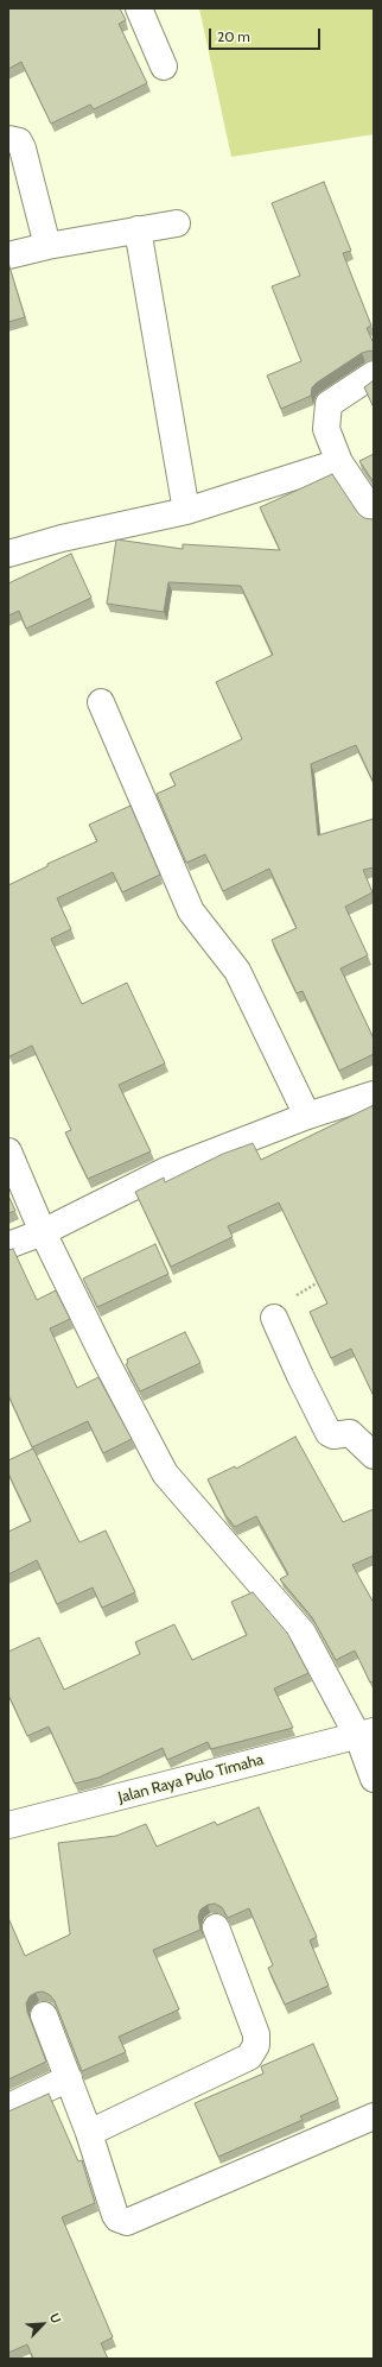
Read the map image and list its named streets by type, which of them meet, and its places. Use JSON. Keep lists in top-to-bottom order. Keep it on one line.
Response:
{"streets":{"street":["Jalan Raya Pulo Timaha"]},"scale_bar":"20 m","north":"top right"}
